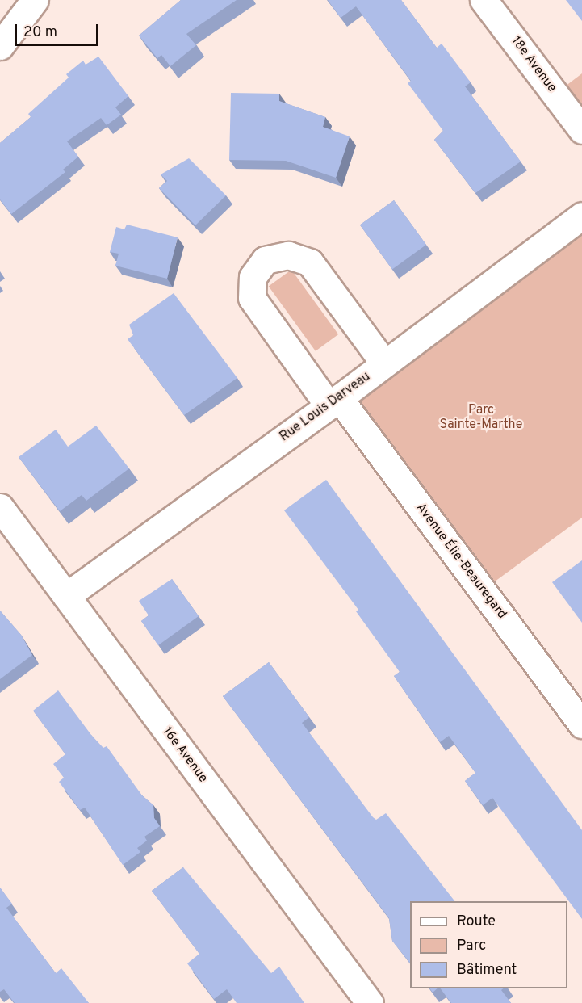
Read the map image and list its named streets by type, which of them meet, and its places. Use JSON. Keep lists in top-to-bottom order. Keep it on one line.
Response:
{"streets":{"street":["18e Avenue","Rue Louis Darveau","Avenue Élie-Beauregard","16e Avenue"]},"crossings":[["Rue Louis Darveau","Avenue Élie-Beauregard"],["Rue Louis Darveau","16e Avenue"]],"parks":["Parc Sainte-Marthe"],"legend":["Route","Parc","Bâtiment"],"scale_bar":"20 m"}
